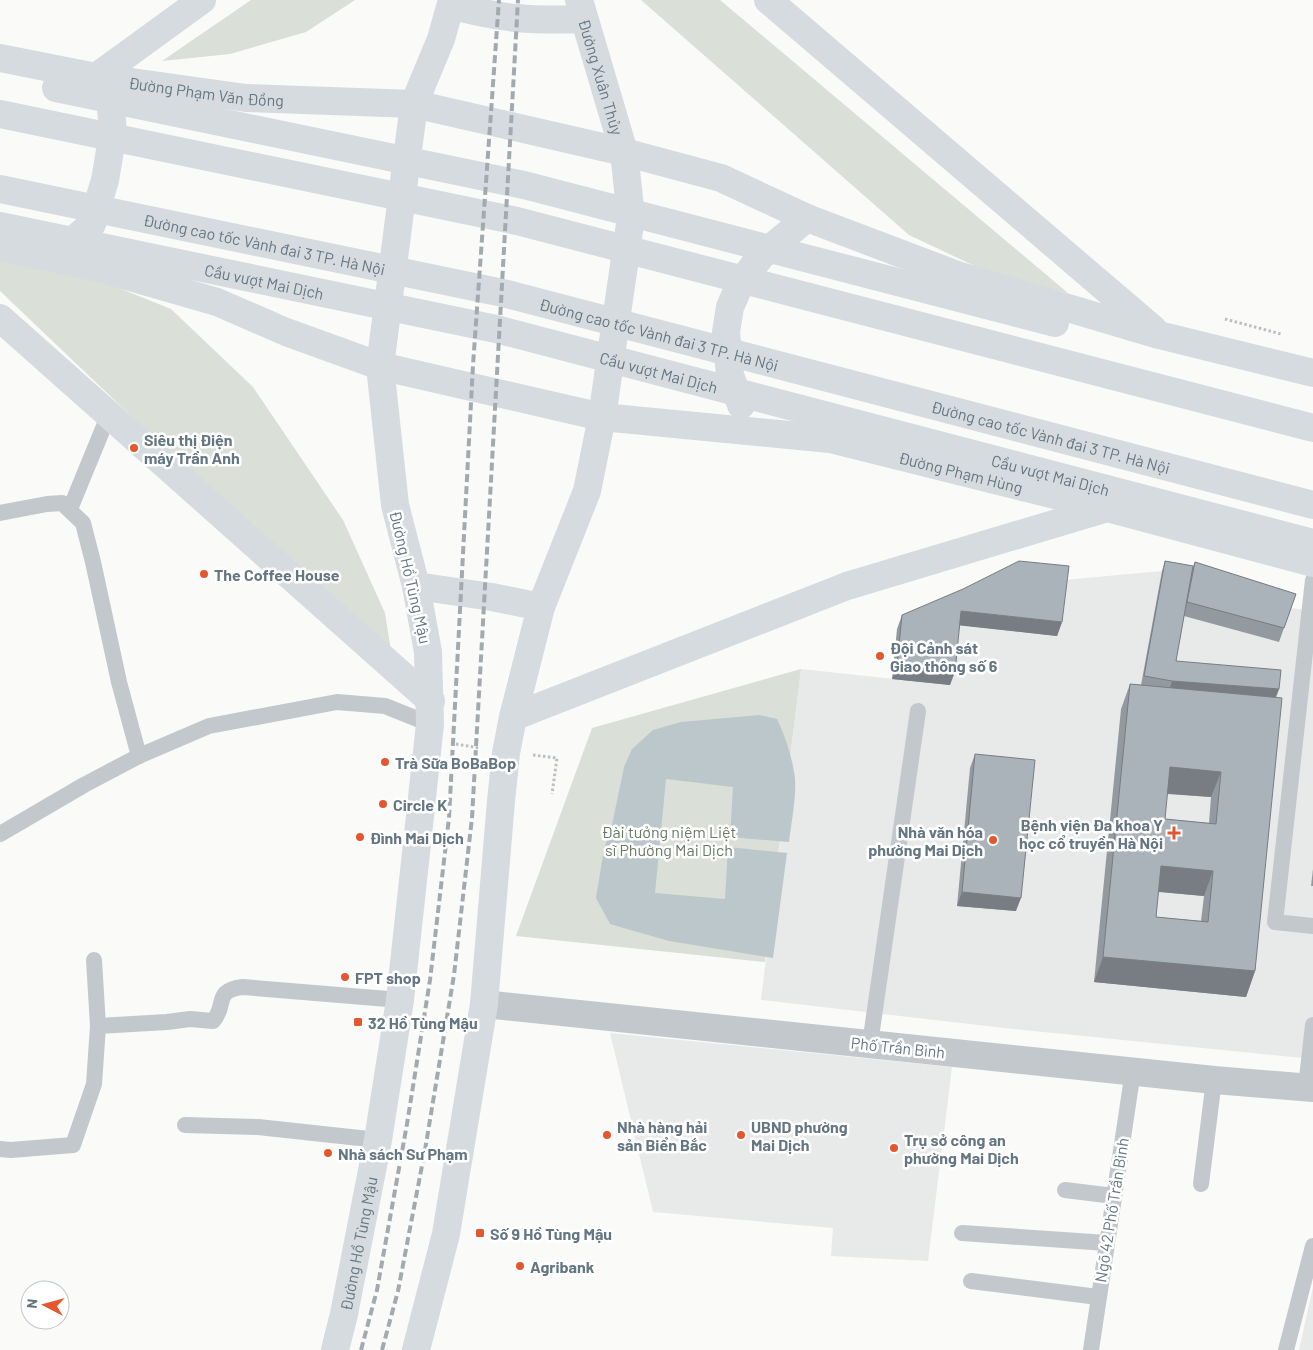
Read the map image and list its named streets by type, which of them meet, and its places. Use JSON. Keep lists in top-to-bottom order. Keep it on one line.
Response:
{"streets":{"main road":["Đường Xuân Thủy","Đường Phạm Văn Đồng","Đường cao tốc Vành đai 3 TP. Hà Nội","Cầu vượt Mai Dịch","Đường Phạm Hùng","Đường Hồ Tùng Mậu"],"street":["Phố Trần Bình"],"lane":["Ngõ 42 Phố Trần Bình"]},"crossings":[["Đường Xuân Thủy","Đường Phạm Văn Đồng"],["Đường Xuân Thủy","Đường Phạm Hùng"],["Đường Phạm Văn Đồng","Đường Hồ Tùng Mậu"],["Đường Phạm Hùng","Đường Hồ Tùng Mậu"],["Phố Trần Bình","Ngõ 42 Phố Trần Bình"]],"parks":["Đài tưởng niệm Liệt sĩ Phường Mai Dịch"],"places":{"other":["Siêu thị Điện máy Trần Anh","The Coffee House","Đội Cảnh sát Giao thông số 6","Trà Sữa BoBaBop","Circle K","Đình Mai Dịch","Nhà văn hóa phường Mai Dịch","FPT shop","Nhà hàng hải sản Biển Bắc","UBND phường Mai Dịch","Trụ sở công an phường Mai Dịch","Nhà sách Sư Phạm","Agribank"],"health":["Bệnh viện Đa khoa Y học cổ truyền Hà Nội"],"transit":["32 Hồ Tùng Mậu","Số 9 Hồ Tùng Mậu"]},"north":"left"}
